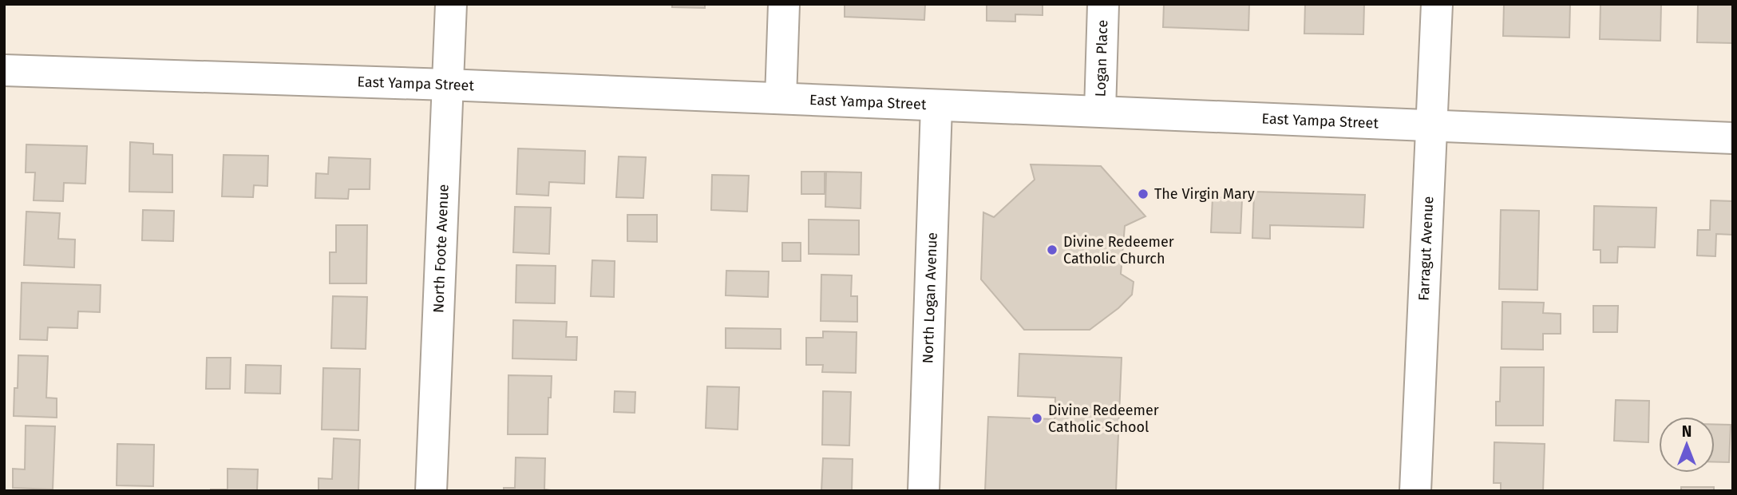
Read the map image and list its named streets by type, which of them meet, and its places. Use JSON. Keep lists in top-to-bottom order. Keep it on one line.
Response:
{"streets":{"street":["Logan Place","East Yampa Street","North Foote Avenue","Farragut Avenue","North Logan Avenue"]},"crossings":[["Logan Place","East Yampa Street"],["East Yampa Street","North Foote Avenue"],["East Yampa Street","Farragut Avenue"],["East Yampa Street","North Logan Avenue"]],"places":["The Virgin Mary","Divine Redeemer Catholic Church","Divine Redeemer Catholic School"],"north":"top"}
